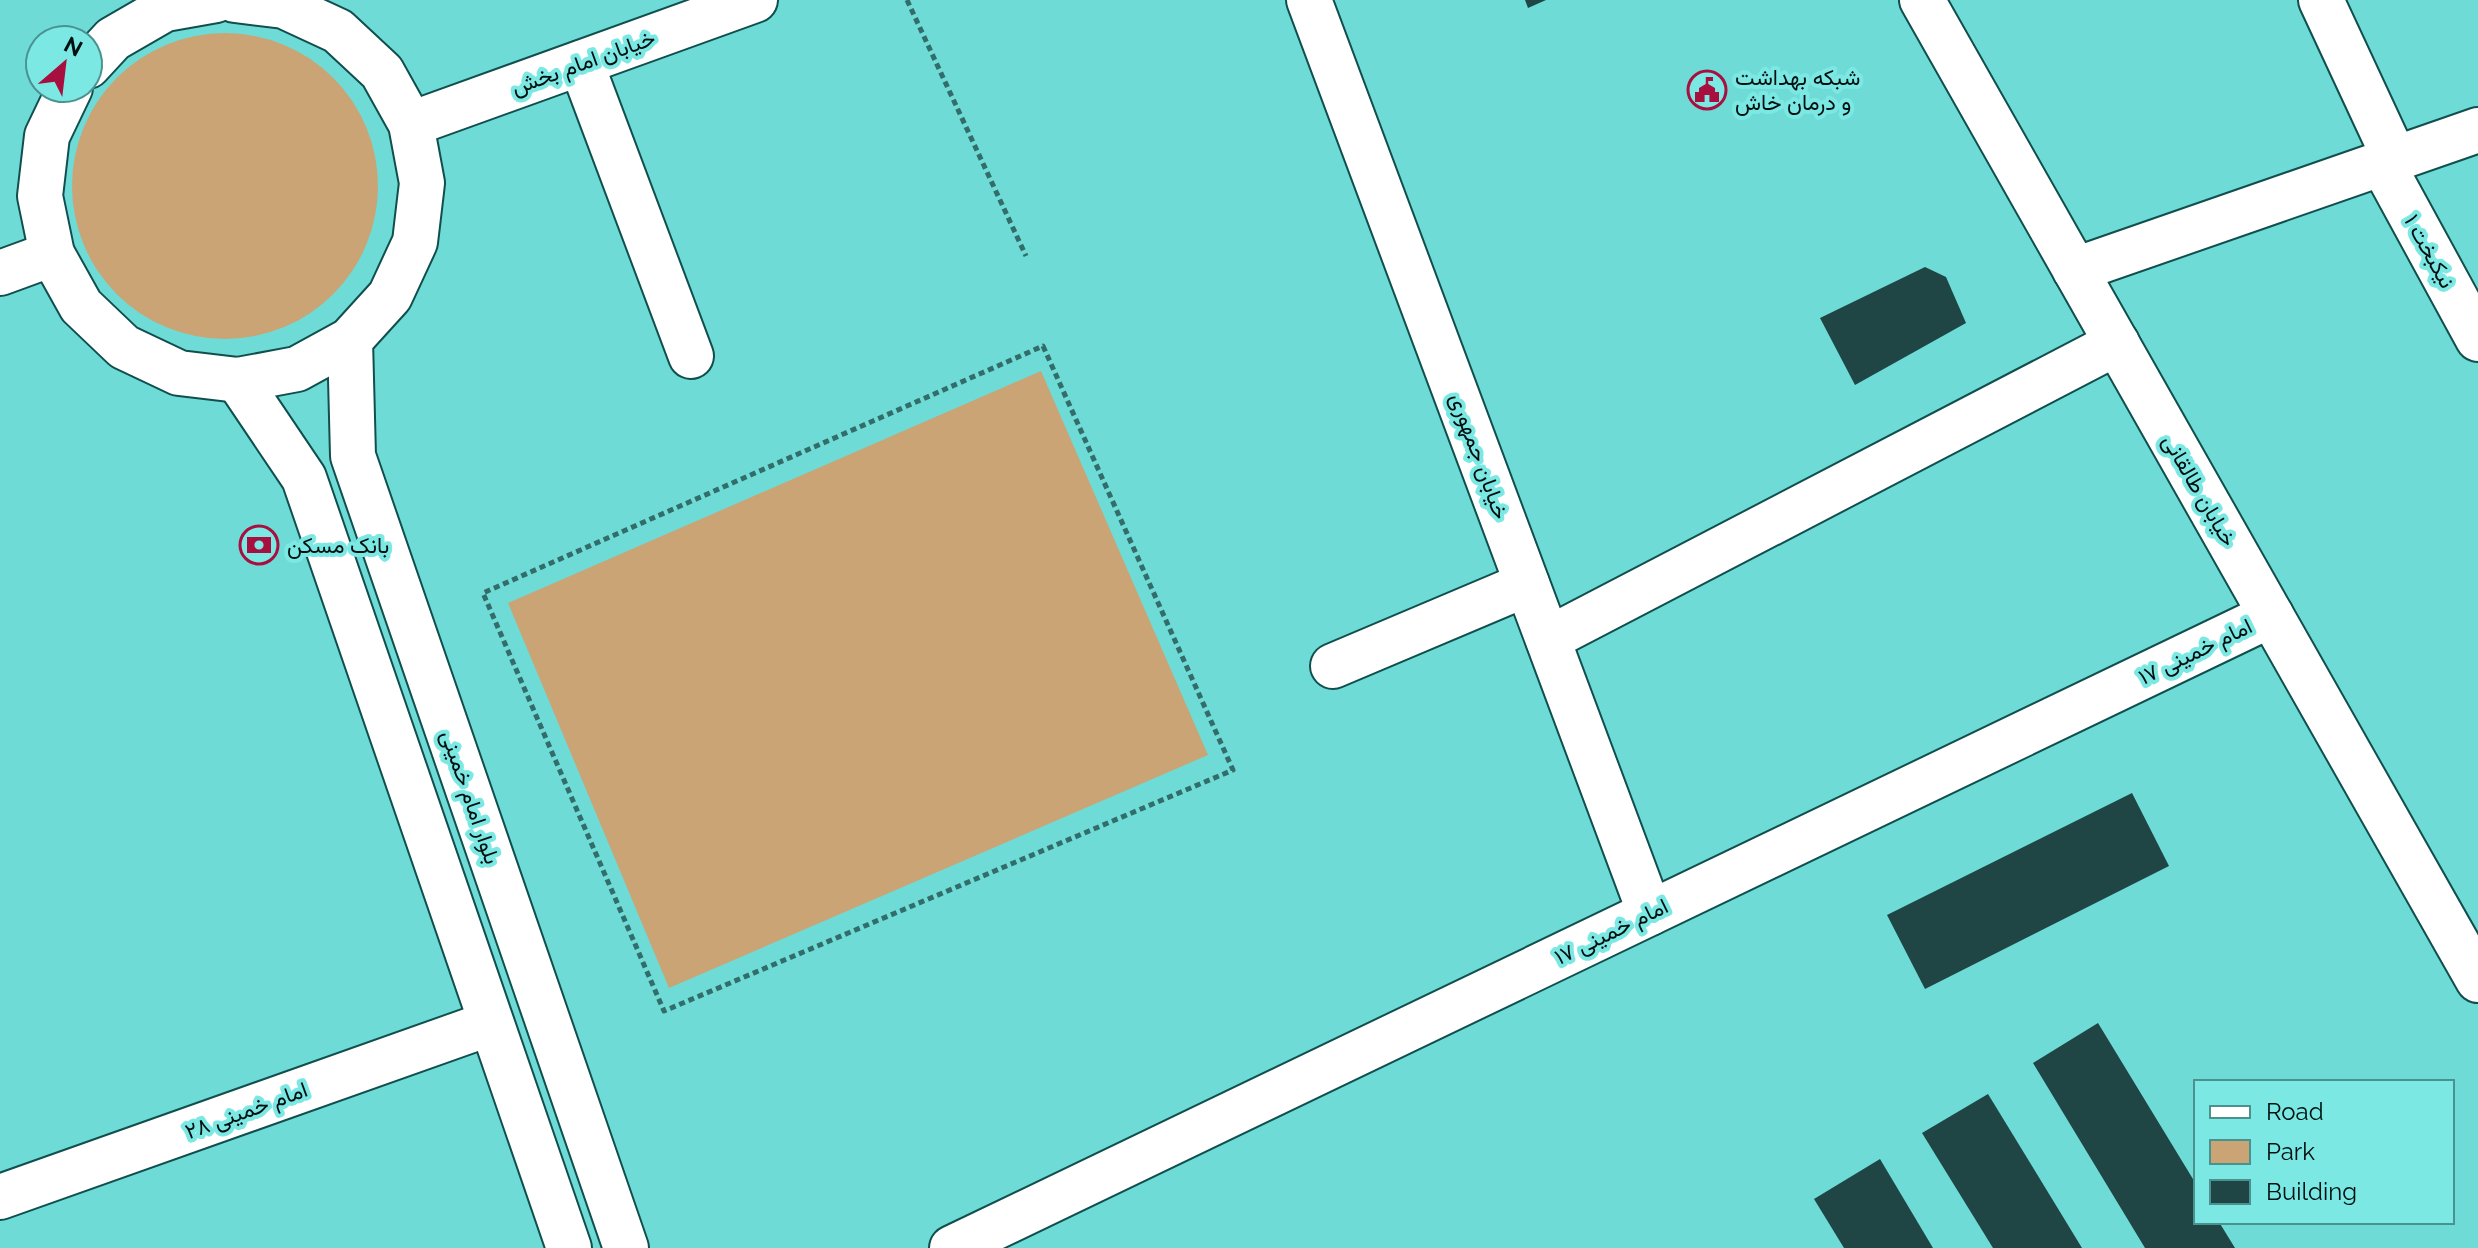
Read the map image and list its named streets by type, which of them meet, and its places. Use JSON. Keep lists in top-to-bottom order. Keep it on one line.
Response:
{"streets":{"street":["خیابان امام بخش","نیکبخت ۱","خیابان جمهوری","خیابان طالقانی","امام خمینی ۱۷","بلوار امام خمینی","امام خمینی ۲۸"]},"crossings":[["خیابان جمهوری","امام خمینی ۱۷"],["خیابان طالقانی","امام خمینی ۱۷"]],"places":{"public building":["شبکه بهداشت و درمان خاش"],"bank":["بانک مسکن"]},"legend":["Road","Park","Building"],"north":"top right"}
